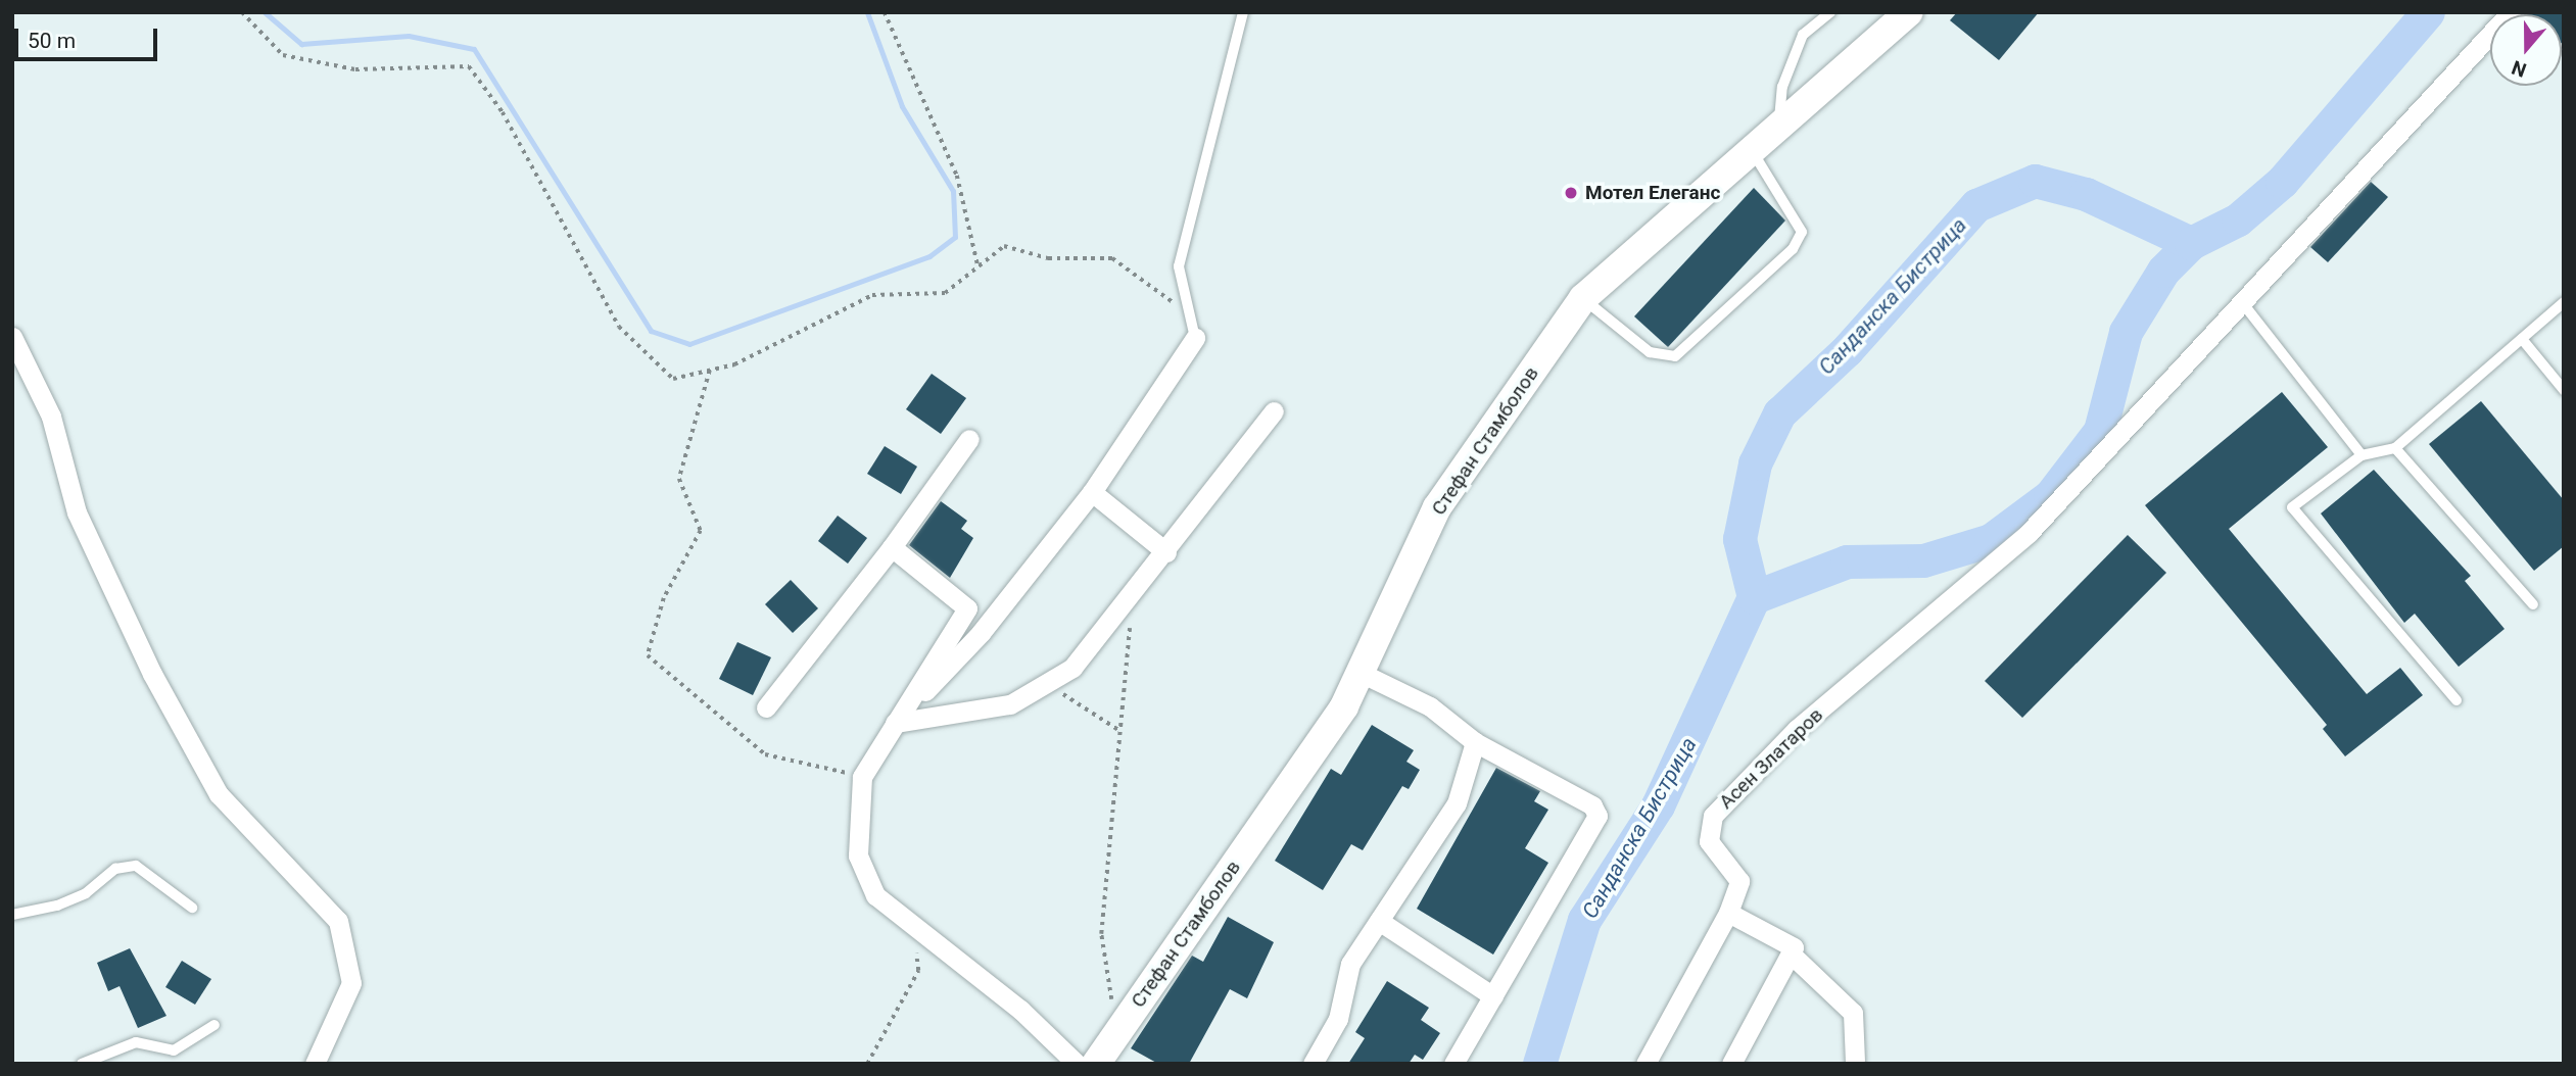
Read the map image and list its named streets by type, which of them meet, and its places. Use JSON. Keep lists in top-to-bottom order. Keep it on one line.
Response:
{"streets":{"street":["Стефан Стамболов","Асен Златаров"]},"water":["Санданска Бистрица"],"places":["Мотел Елеганс"],"scale_bar":"50 m","north":"bottom"}
